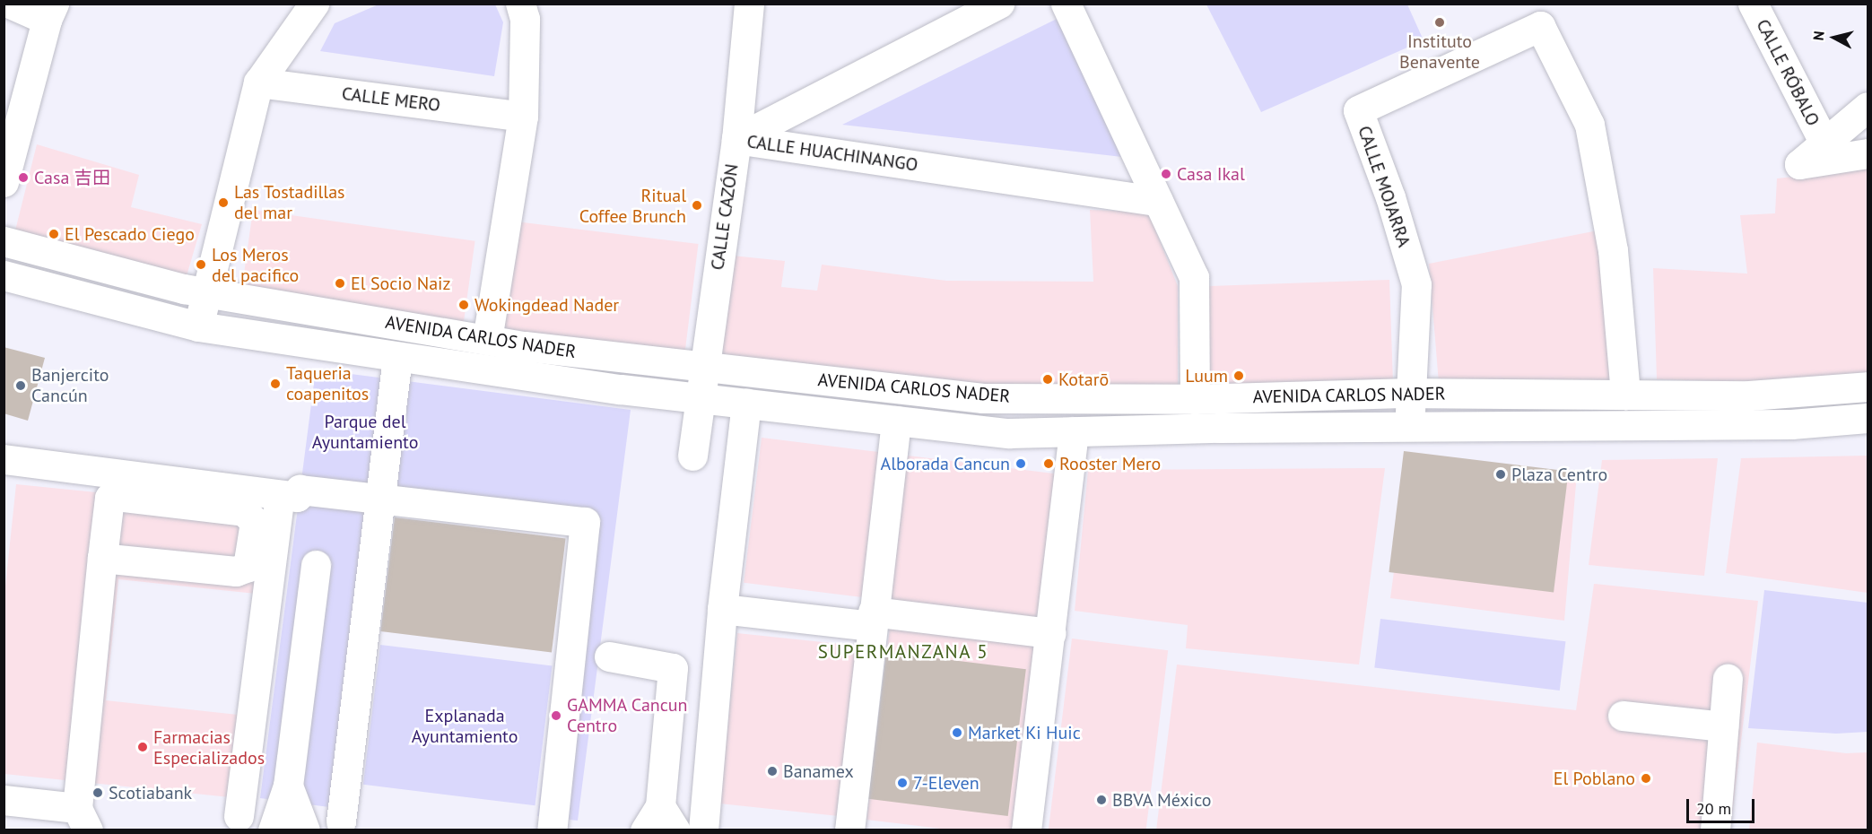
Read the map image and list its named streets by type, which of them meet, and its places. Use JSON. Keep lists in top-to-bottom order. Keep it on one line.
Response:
{"streets":{"street":["CALLE RÓBALO","CALLE MERO","CALLE HUACHINANGO","CALLE MOJARRA","CALLE CAZÓN","AVENIDA CARLOS NADER"]},"crossings":[["CALLE HUACHINANGO","CALLE CAZÓN"],["CALLE MOJARRA","AVENIDA CARLOS NADER"],["CALLE CAZÓN","AVENIDA CARLOS NADER"]],"districts":["SUPERMANZANA 5"],"parks":["Parque del Ayuntamiento","Explanada Ayuntamiento"],"places":["Instituto Benavente","Casa Ikal","Casa 吉田","Las Tostadillas del mar","Ritual Coffee Brunch","El Pescado Ciego","Los Meros del pacifico","El Socio Naiz","Wokingdead Nader","Luum","Kotarō","Taqueria coapenitos","Banjercito Cancún","Alborada Cancun","Rooster Mero","Plaza Centro","GAMMA Cancun Centro","Market Ki Huic","Farmacias Especializados","Banamex","El Poblano","7-Eleven","Scotiabank","BBVA México"],"scale_bar":"20 m","north":"left"}
